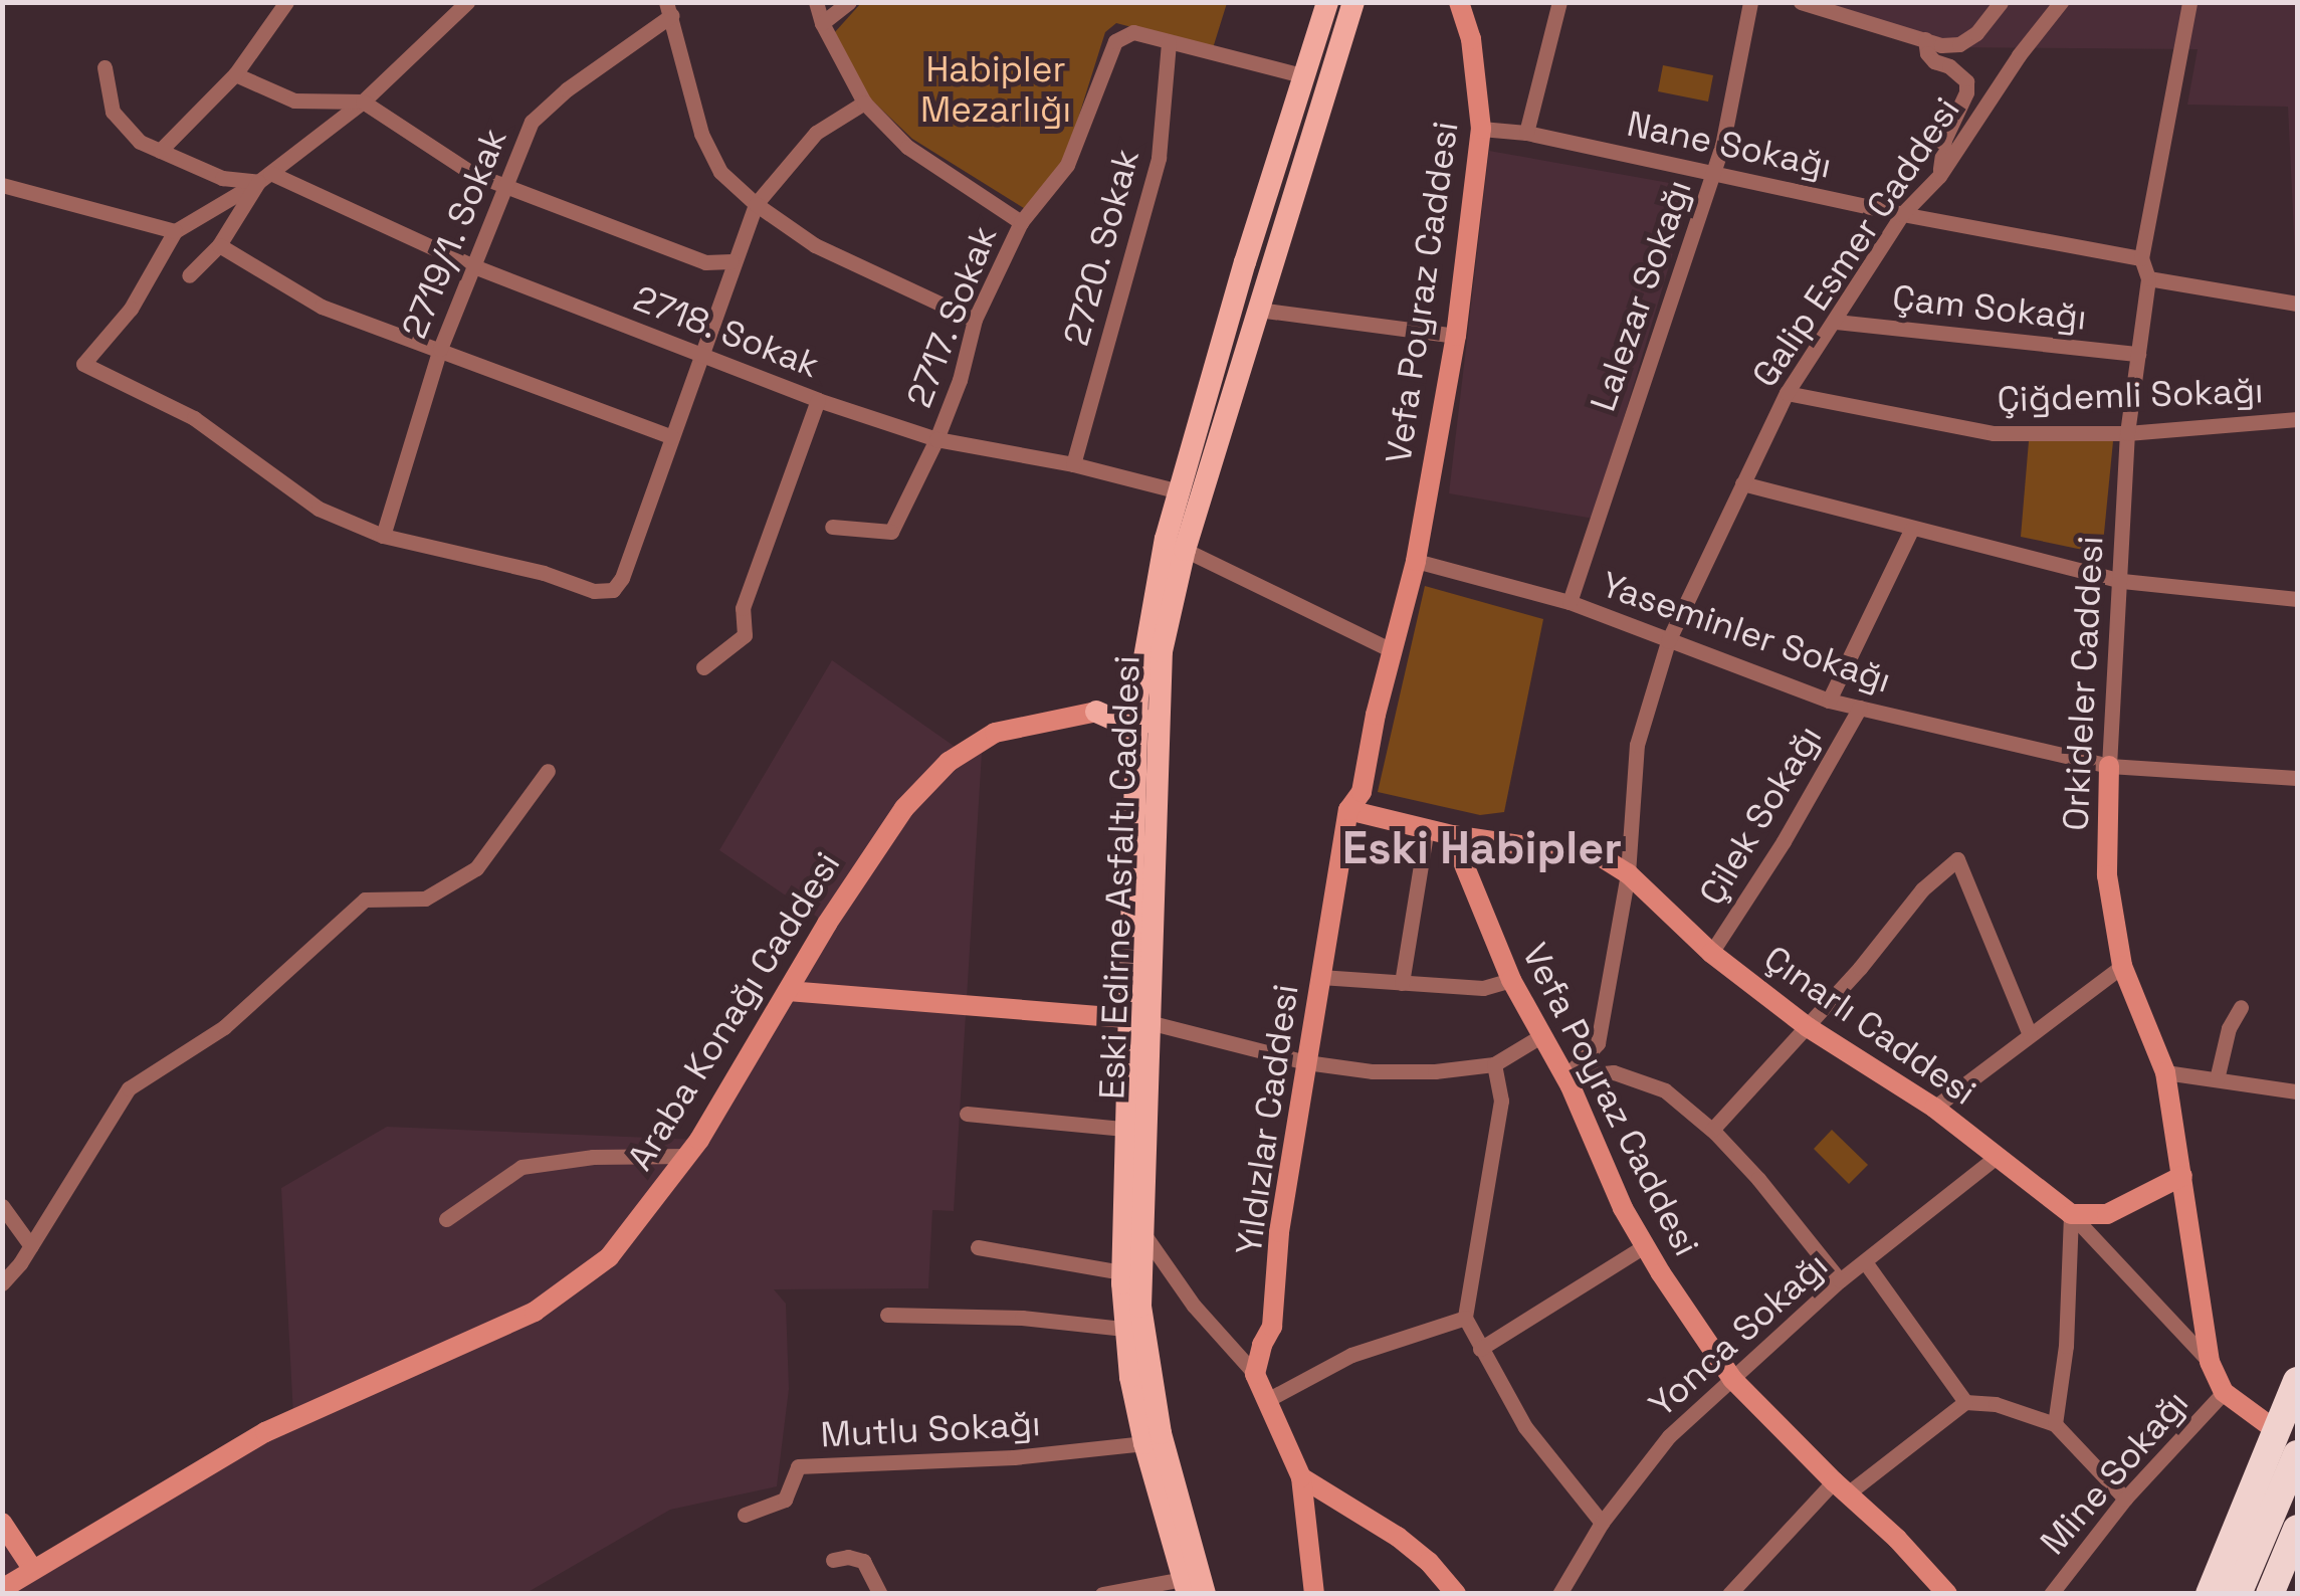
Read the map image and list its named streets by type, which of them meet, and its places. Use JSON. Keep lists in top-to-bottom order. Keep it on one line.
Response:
{"streets":{"main road":["Vefa Poyraz Caddesi","Orkideler Caddesi","Eski Edirne Asfaltı Caddesi","Araba Konağı Caddesi","Çınarlı Caddesi","Yıldızlar Caddesi"],"street":["Nane Sokağı","2719/1. Sokak","Galip Esmer Caddesi","2720. Sokak","Lalezar Sokağı","Çam Sokağı","2717. Sokak","2718. Sokak","Çiğdemli Sokağı","Yaseminler Sokağı","Çilek Sokağı","Yonca Sokağı","Mutlu Sokağı","Mine Sokağı"]},"crossings":[["Nane Sokağı","Galip Esmer Caddesi"],["Nane Sokağı","Vefa Poyraz Caddesi"],["Nane Sokağı","Lalezar Sokağı"],["Nane Sokağı","Orkideler Caddesi"],["2719/1. Sokak","2718. Sokak"],["Galip Esmer Caddesi","Vefa Poyraz Caddesi"],["Galip Esmer Caddesi","Çam Sokağı"],["Galip Esmer Caddesi","Çiğdemli Sokağı"],["Galip Esmer Caddesi","Yaseminler Sokağı"],["Galip Esmer Caddesi","Çınarlı Caddesi"],["2720. Sokak","2718. Sokak"],["Vefa Poyraz Caddesi","Yaseminler Sokağı"],["Vefa Poyraz Caddesi","Çınarlı Caddesi"],["Vefa Poyraz Caddesi","Yıldızlar Caddesi"],["Vefa Poyraz Caddesi","Yonca Sokağı"],["Lalezar Sokağı","Yaseminler Sokağı"],["Çam Sokağı","Orkideler Caddesi"],["2717. Sokak","2718. Sokak"],["2718. Sokak","Eski Edirne Asfaltı Caddesi"],["Çiğdemli Sokağı","Orkideler Caddesi"],["Yaseminler Sokağı","Orkideler Caddesi"],["Yaseminler Sokağı","Çilek Sokağı"],["Orkideler Caddesi","Çınarlı Caddesi"],["Çilek Sokağı","Çınarlı Caddesi"],["Eski Edirne Asfaltı Caddesi","Mutlu Sokağı"],["Çınarlı Caddesi","Yıldızlar Caddesi"],["Çınarlı Caddesi","Yonca Sokağı"],["Çınarlı Caddesi","Mine Sokağı"]],"districts":["Eski Habipler"],"parks":["Habipler Mezarlığı"]}
